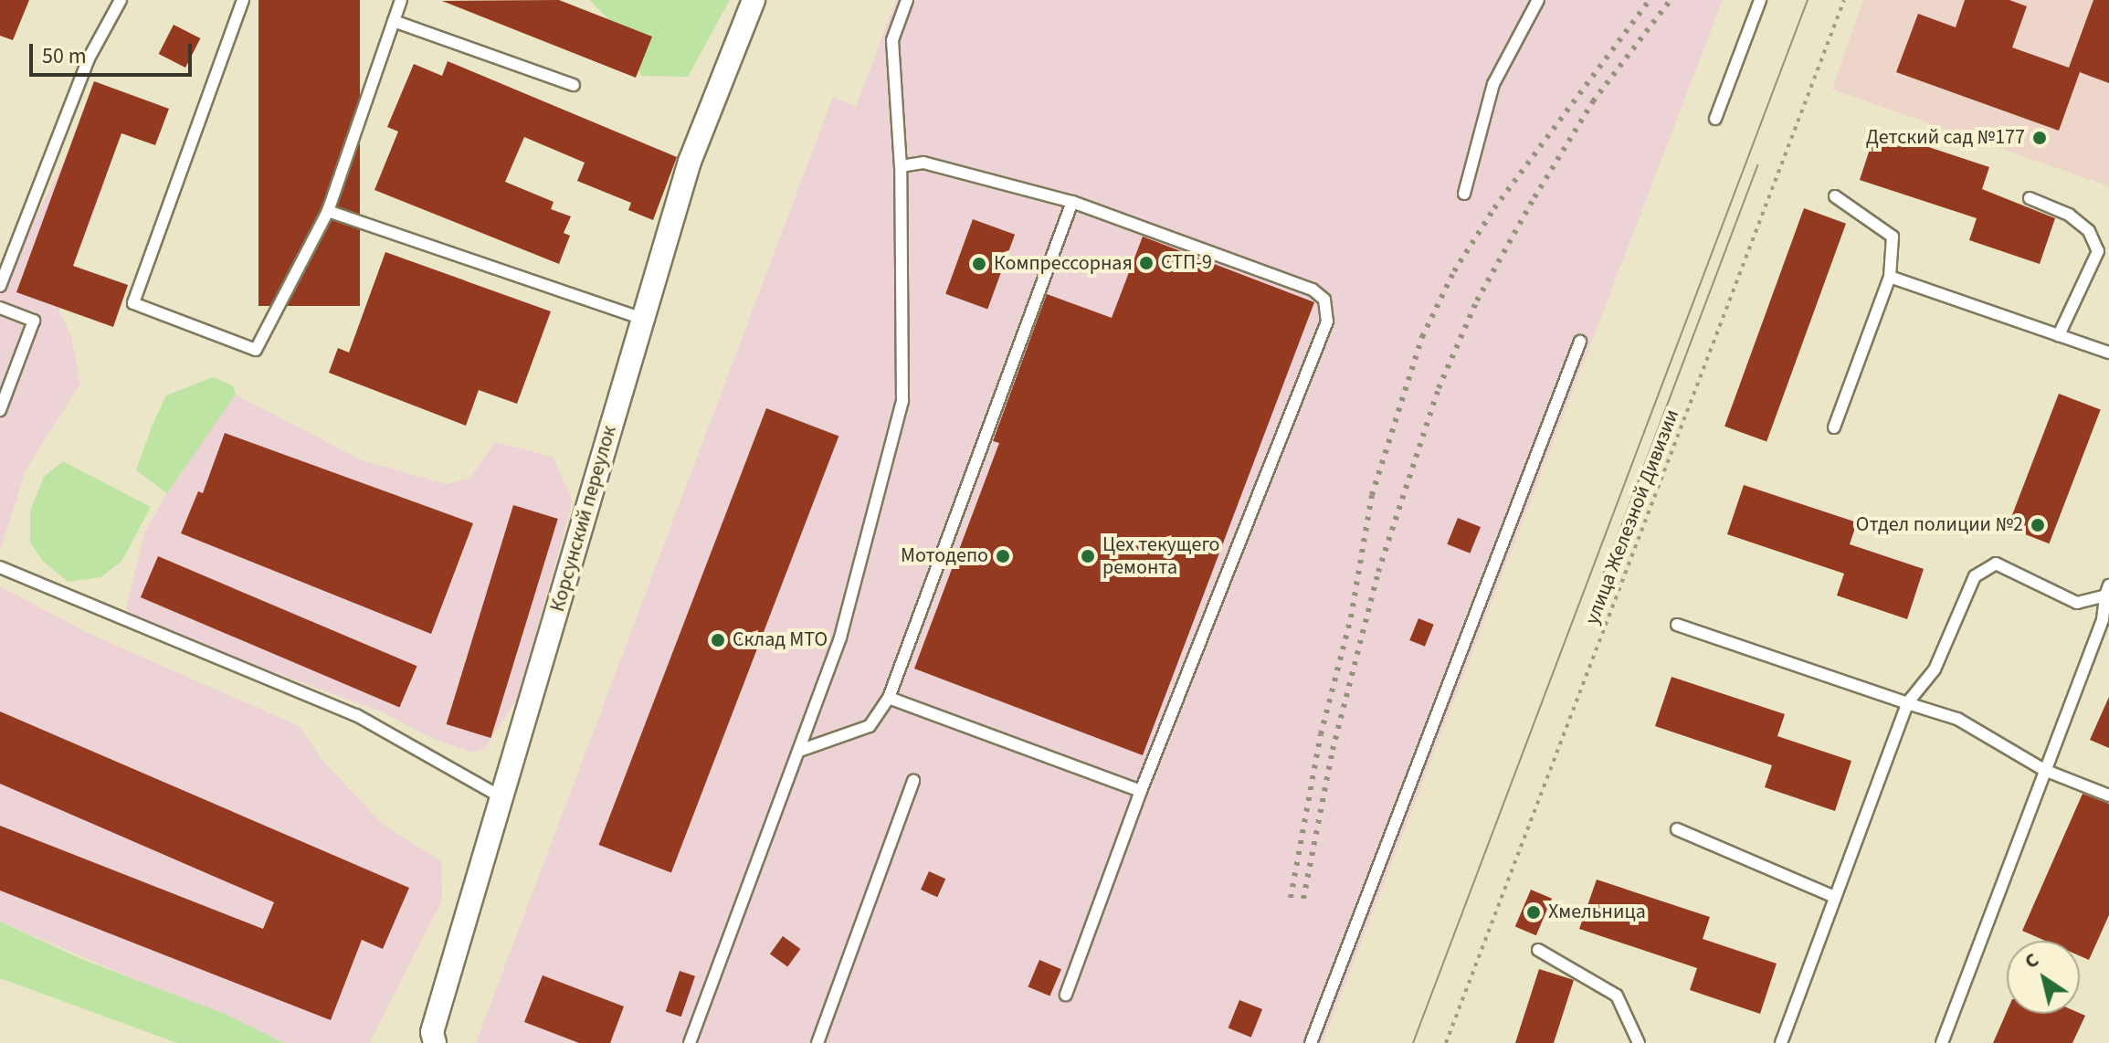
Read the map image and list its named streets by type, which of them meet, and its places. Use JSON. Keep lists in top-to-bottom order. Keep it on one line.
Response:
{"streets":{"street":["Корсунский переулок"],"path":["улица Железной Дивизии"]},"places":["Детский сад №177","СТП-9","Компрессорная","Отдел полиции №2","Мотодепо","Цех текущего ремонта","Склад МТО","Хмельница"],"scale_bar":"50 m","north":"top left"}
